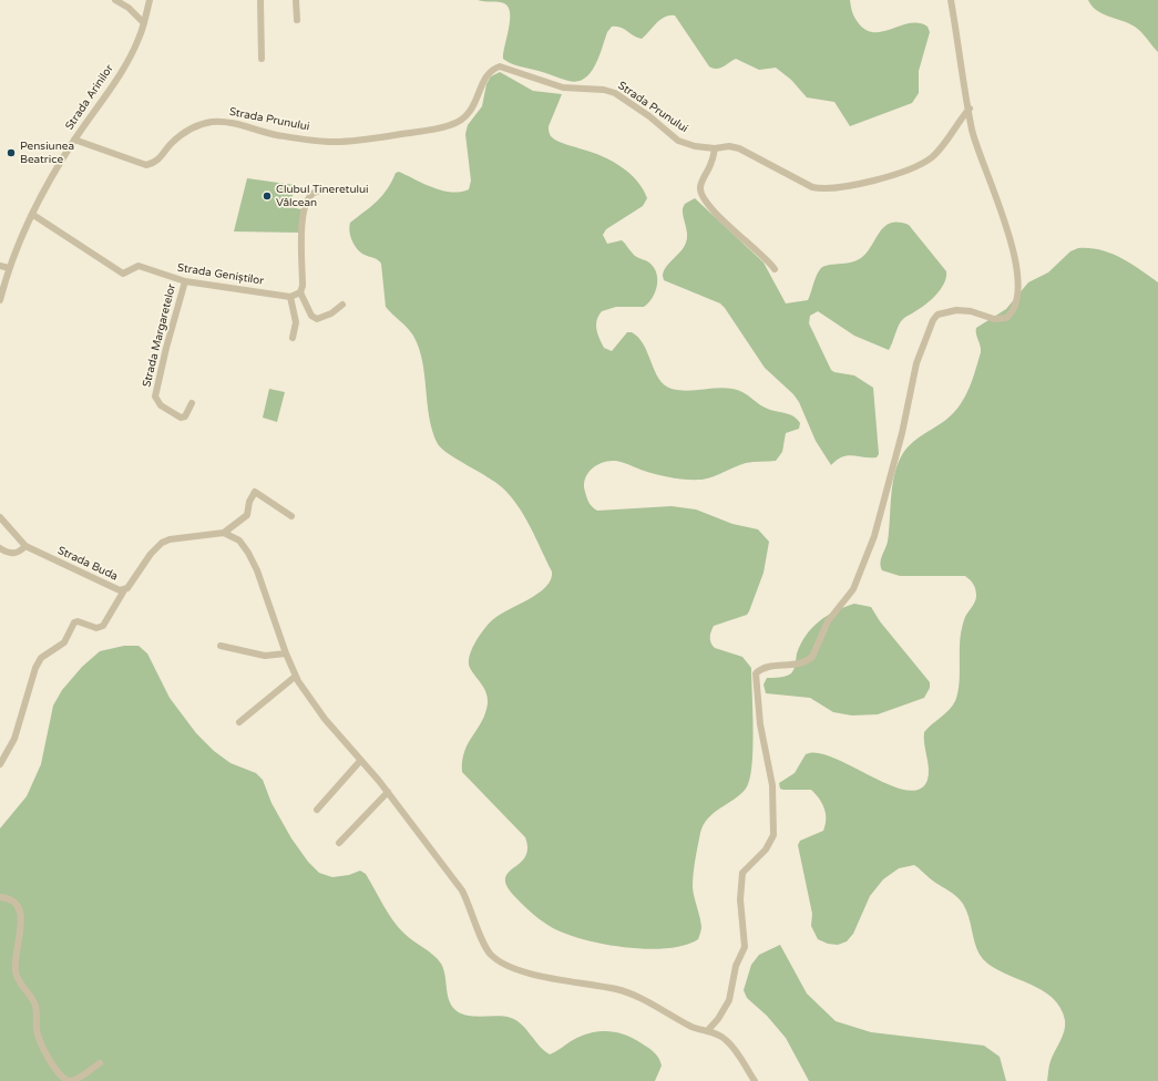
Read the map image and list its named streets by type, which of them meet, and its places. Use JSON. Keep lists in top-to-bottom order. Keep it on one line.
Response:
{"streets":{"street":["Strada Arinilor","Strada Prunului","Strada Geniștilor","Strada Margaretelor","Strada Buda"]},"crossings":[["Strada Arinilor","Strada Prunului"],["Strada Arinilor","Strada Geniștilor"],["Strada Geniștilor","Strada Margaretelor"]],"places":["Pensiunea Beatrice","Clubul Tineretului Vâlcean"]}
